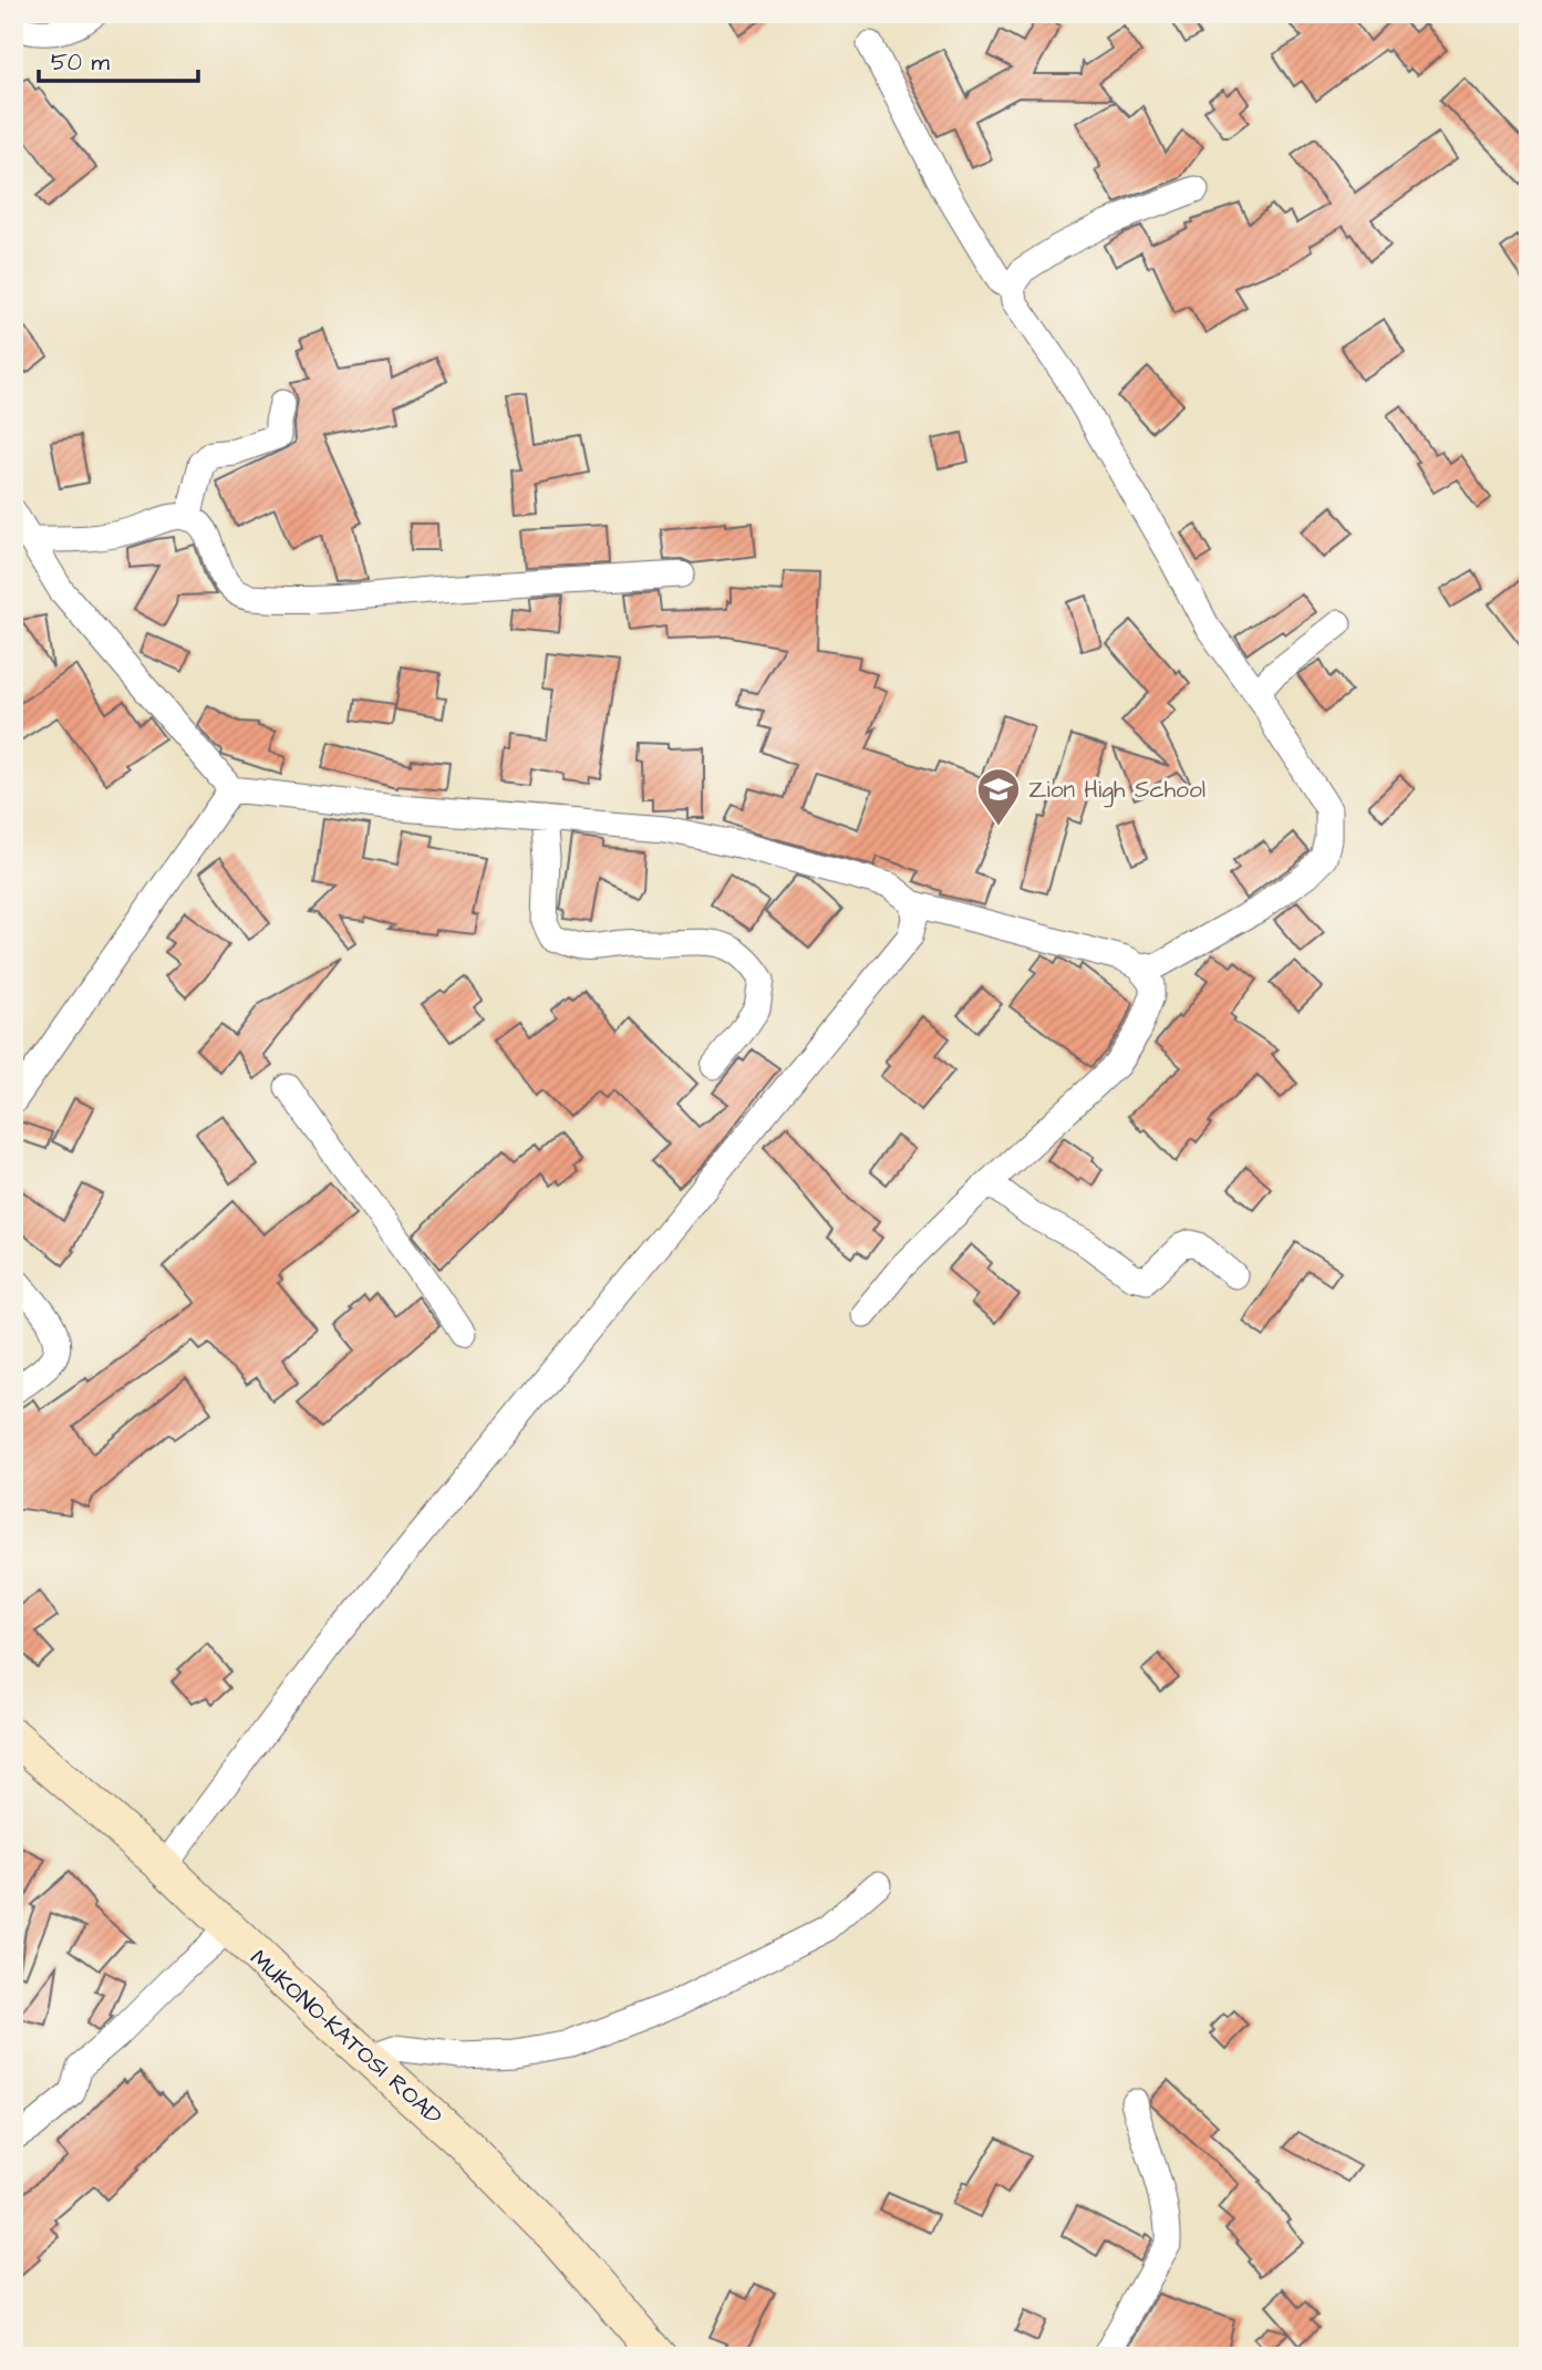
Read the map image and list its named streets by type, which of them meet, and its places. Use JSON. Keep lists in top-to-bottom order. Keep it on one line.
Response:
{"streets":{"main road":["MUKONO-KATOSI ROAD"]},"places":{"school or university":["Zion High School"]},"scale_bar":"50 m"}
